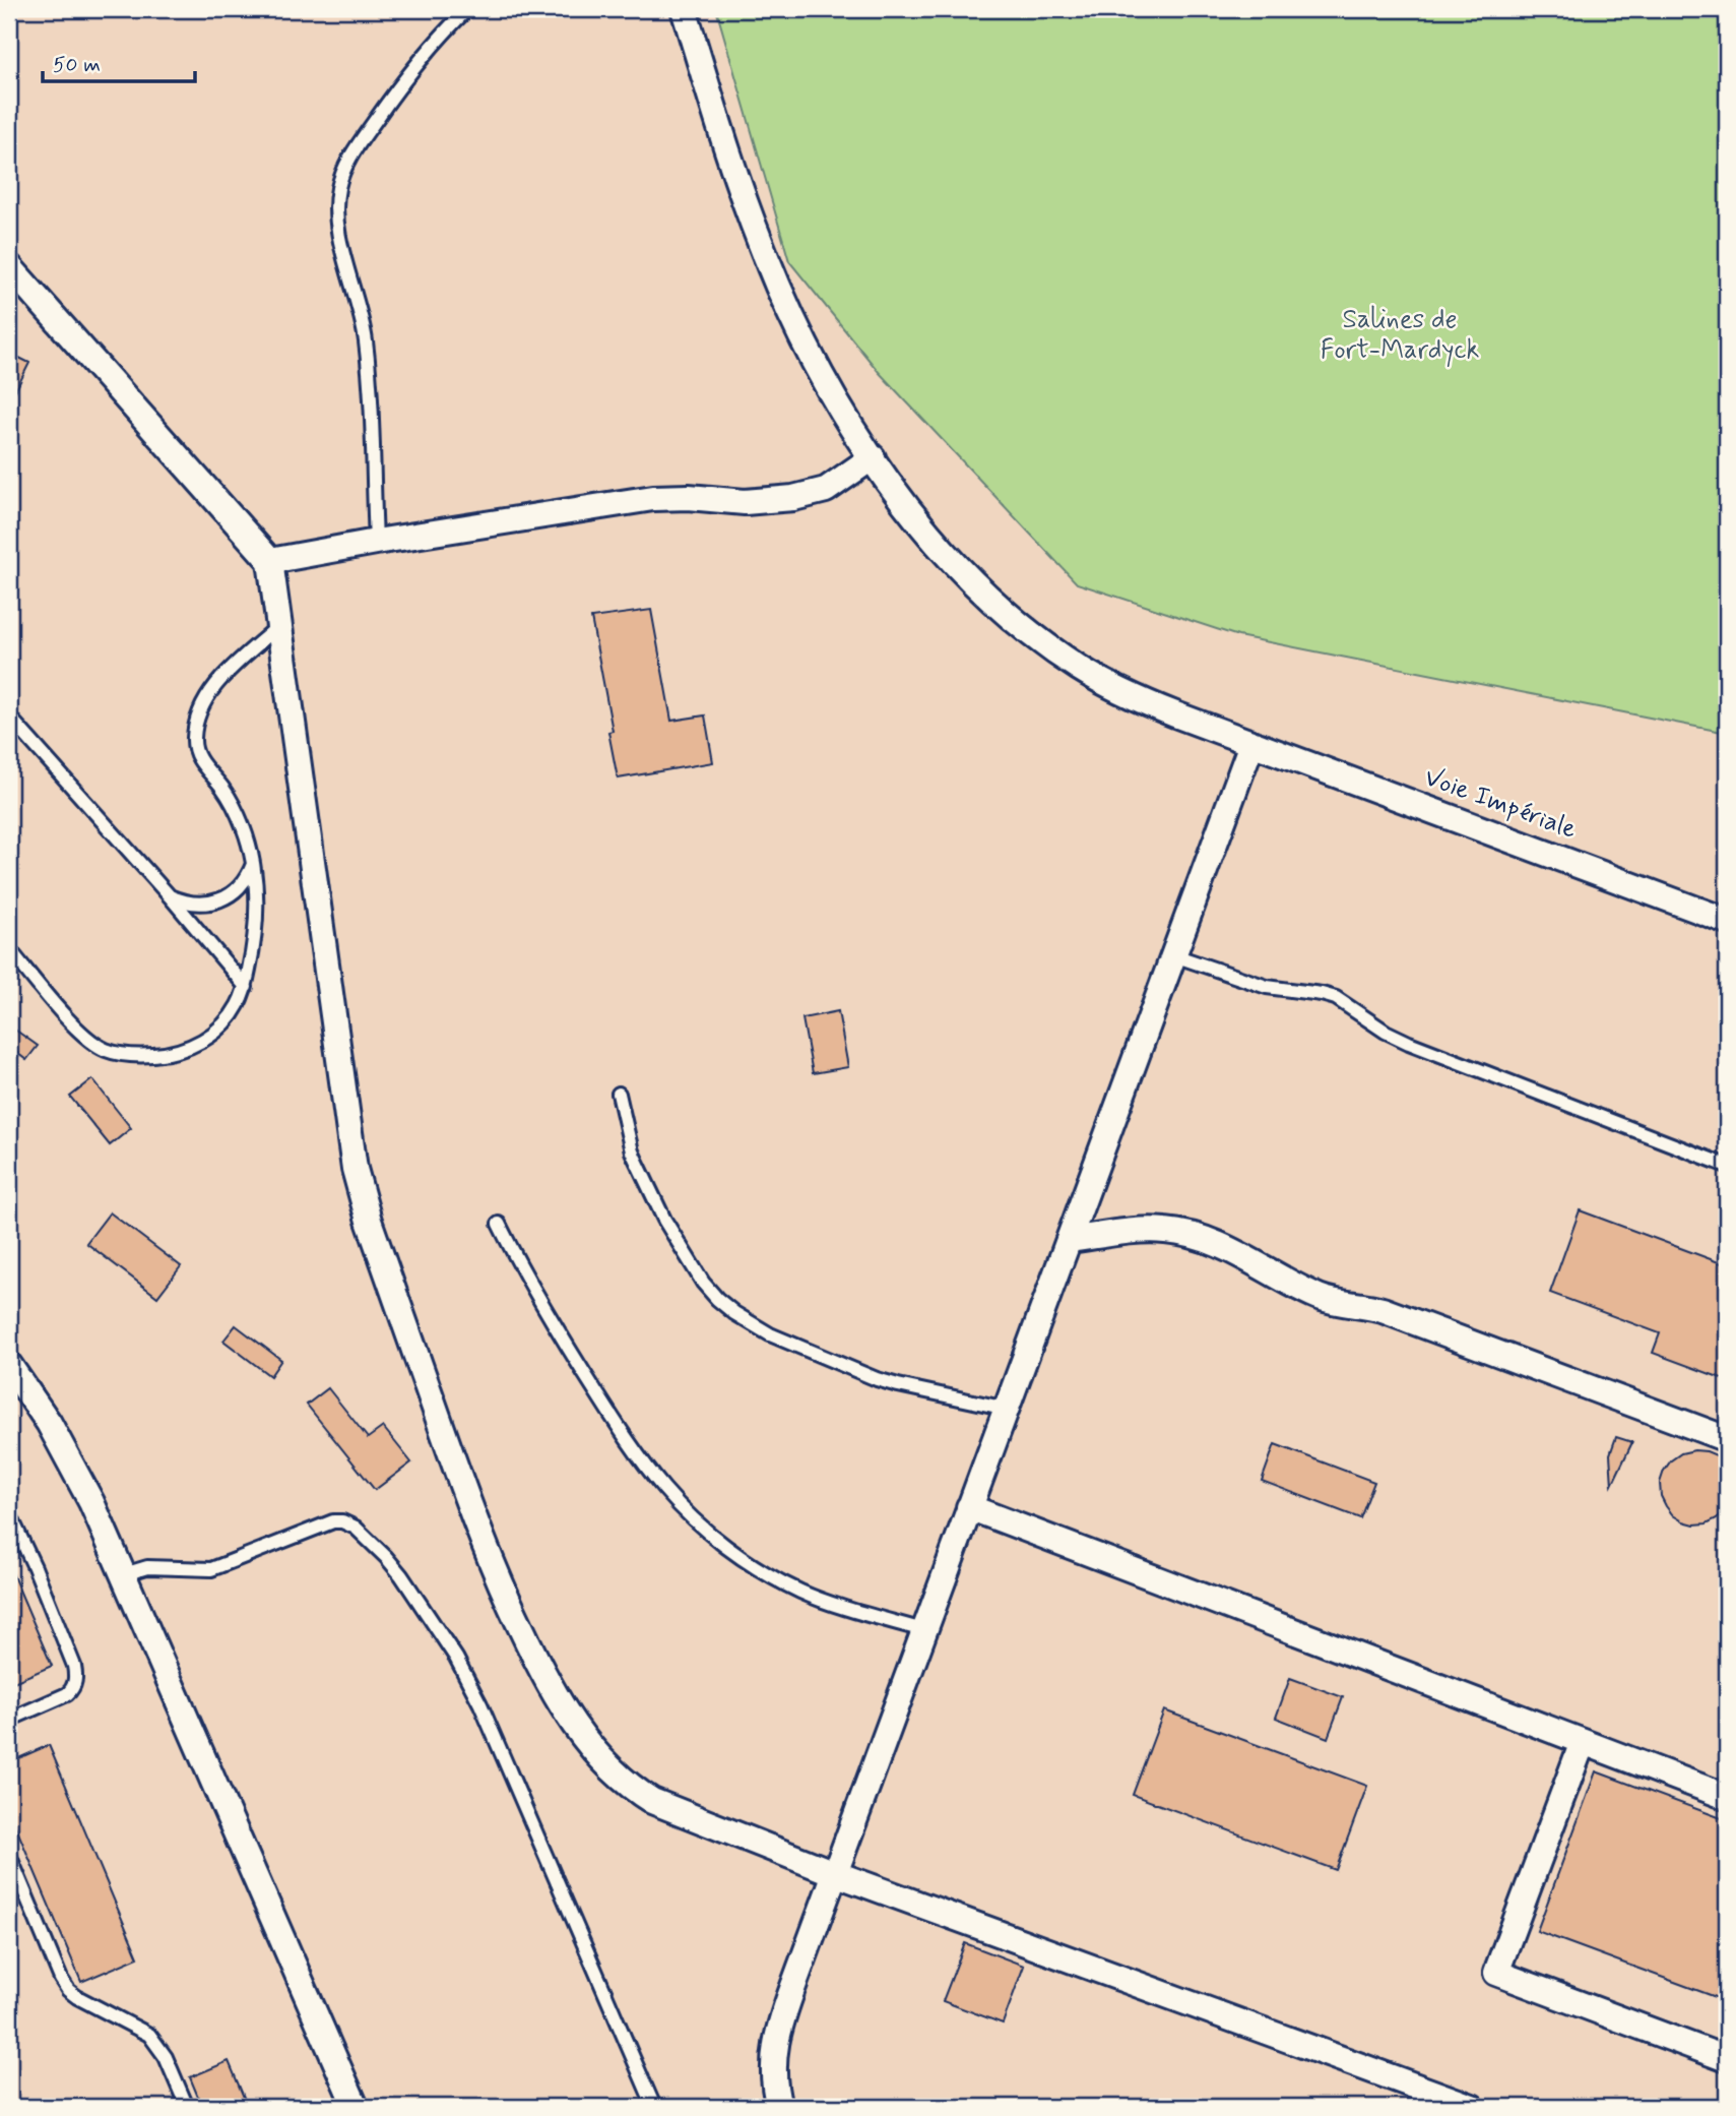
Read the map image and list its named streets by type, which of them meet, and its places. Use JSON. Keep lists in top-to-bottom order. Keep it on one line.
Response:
{"streets":{"street":["Voie Impériale"]},"parks":["Salines de Fort-Mardyck"],"scale_bar":"50 m"}
